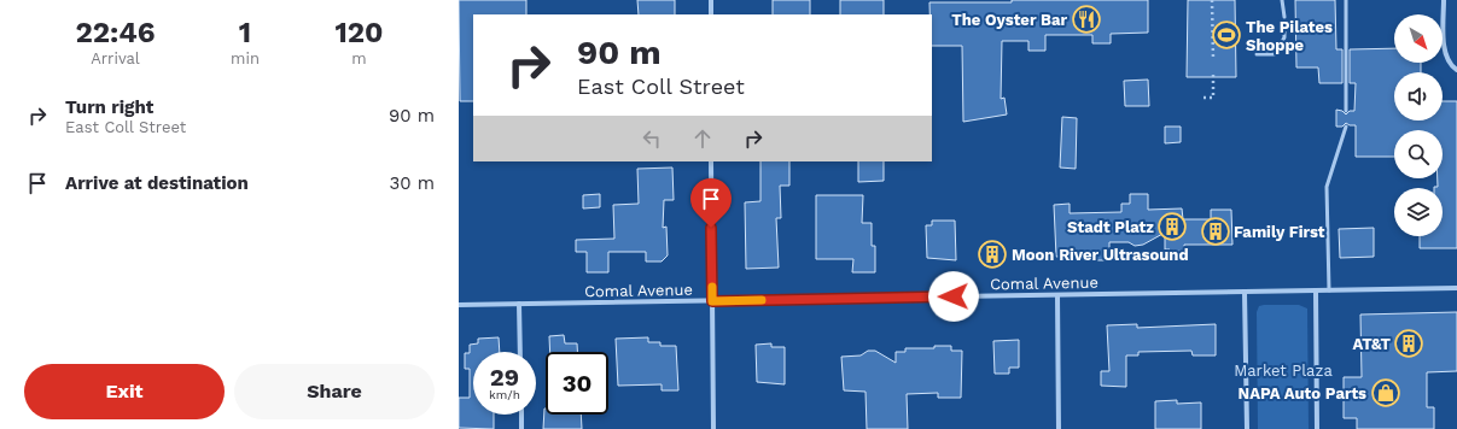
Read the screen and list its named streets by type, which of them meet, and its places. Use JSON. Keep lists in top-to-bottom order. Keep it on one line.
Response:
{"streets":{"street":["Comal Avenue"]},"parks":["Market Plaza"],"places":{"restaurant":["The Oyster Bar"],"sports":["The Pilates Shoppe"],"building":["Stadt Platz","Family First","Moon River Ultrasound","AT&T"],"shop":["NAPA Auto Parts"]},"north":"bottom right","page":{"eta":["22:46","Arrival","1","min","120","m"],"turn":["90 m","East Coll Street"],"list":[{"name":"Turn right","note":"East Coll Street","value":"90 m"},{"name":"Arrive at destination","value":"30 m"}],"speed":"29 km/h","limit":"30","buttons":["Exit","Share"]}}
